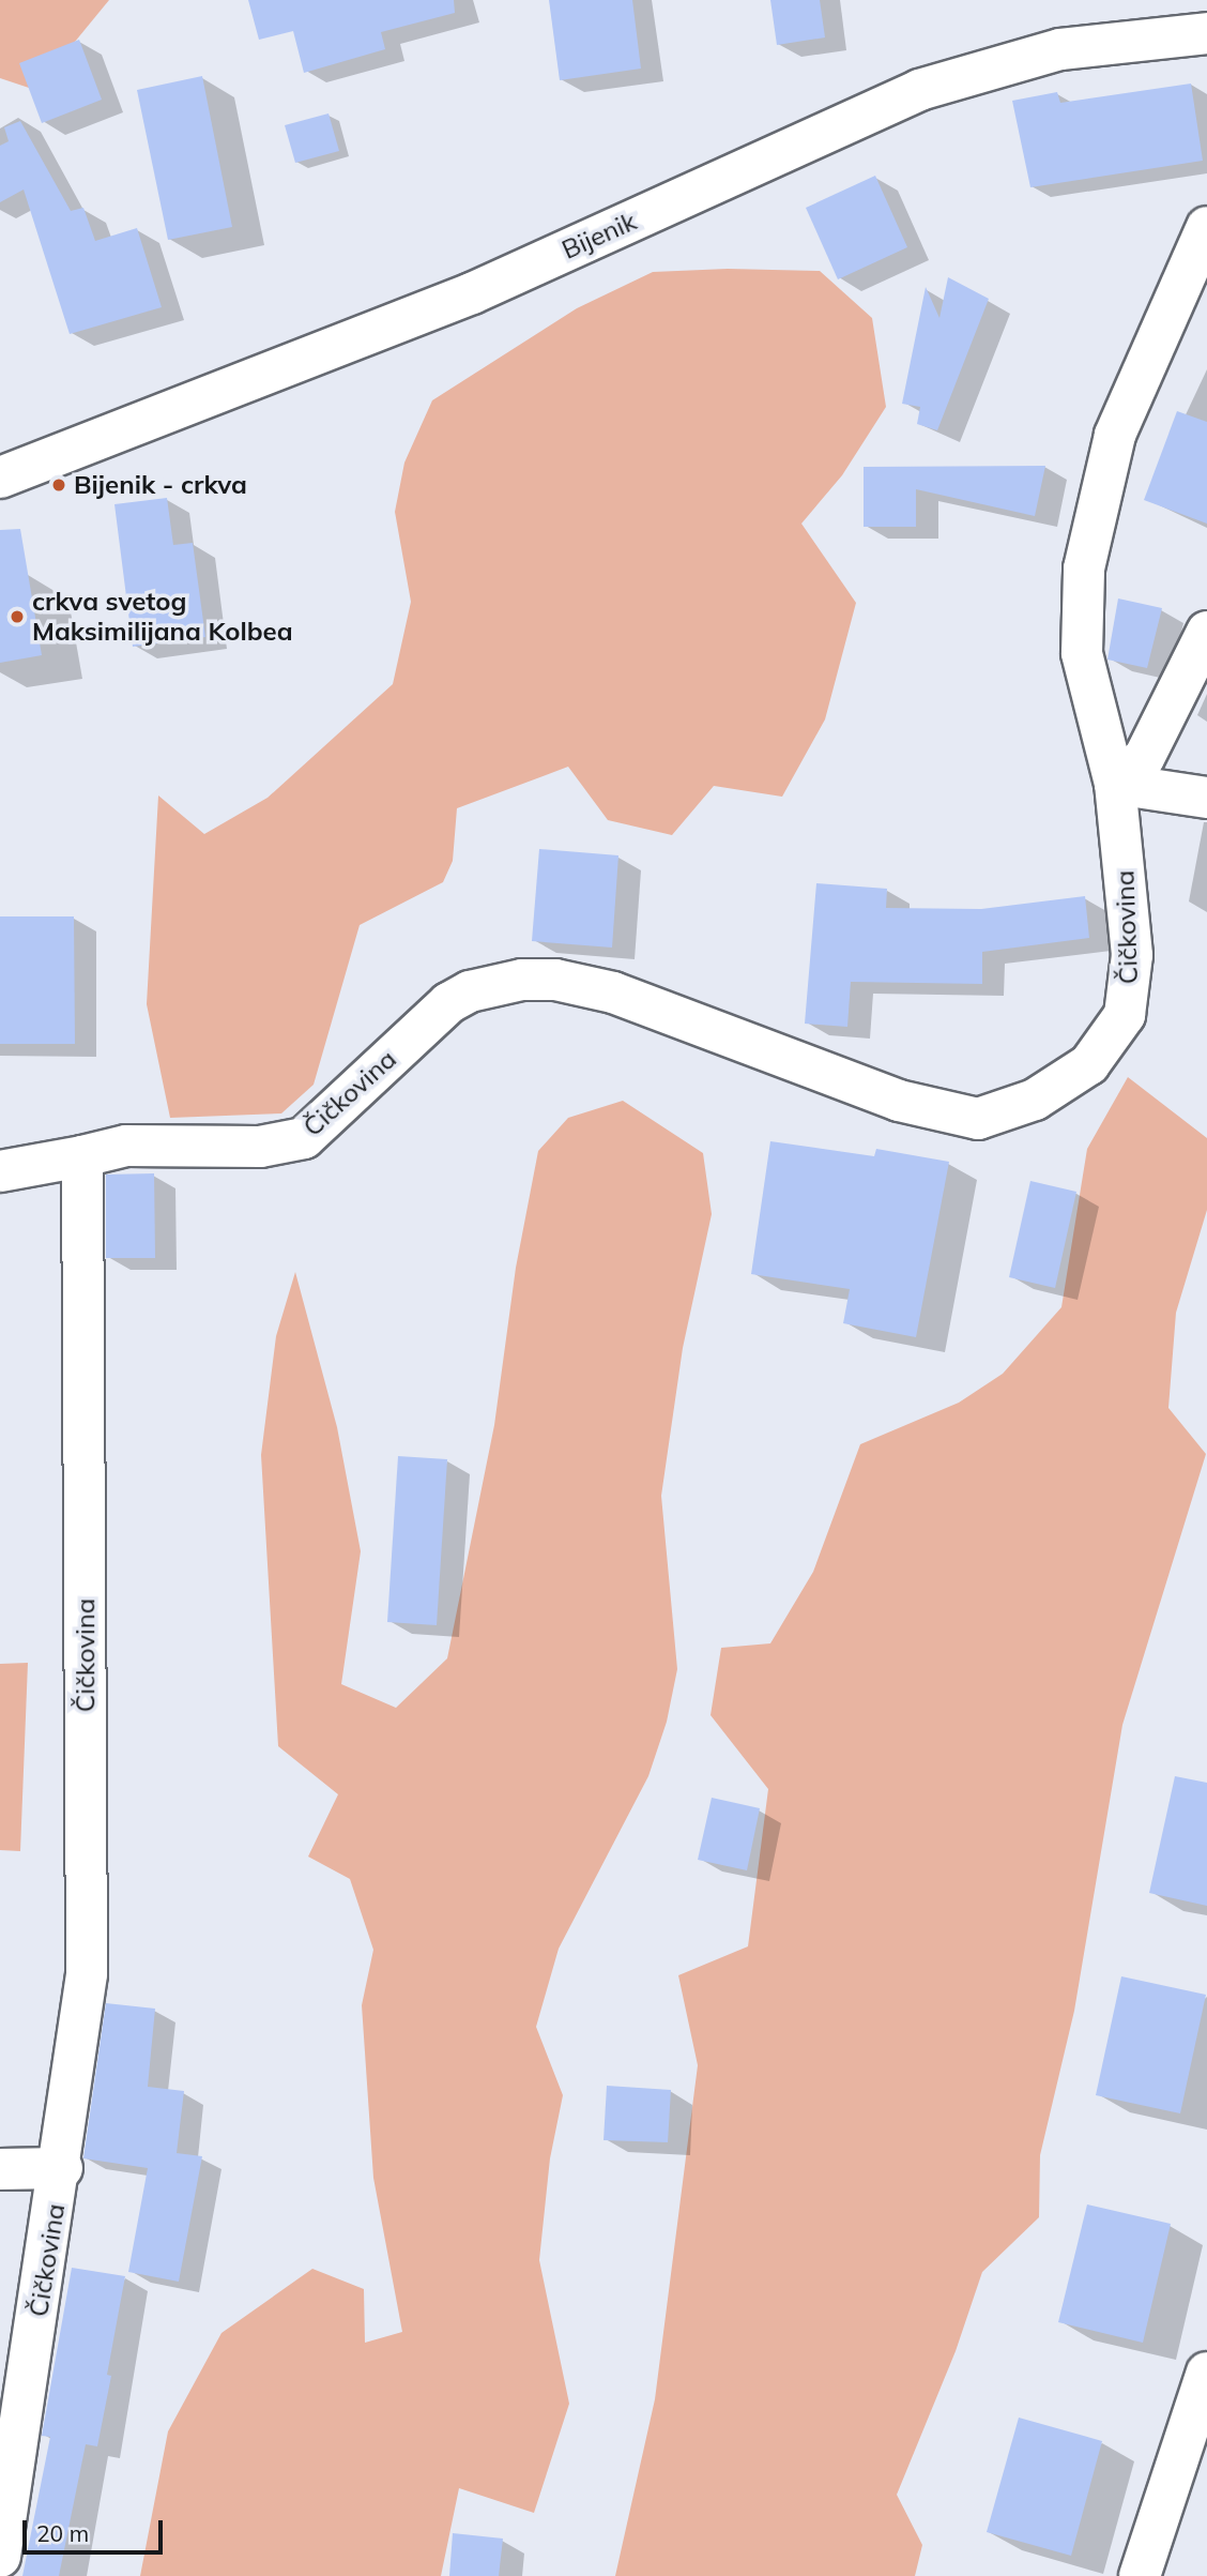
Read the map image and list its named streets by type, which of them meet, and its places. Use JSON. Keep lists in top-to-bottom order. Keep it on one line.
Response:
{"streets":{"street":["Bijenik","Čičkovina"]},"places":["Bijenik - crkva","crkva svetog Maksimilijana Kolbea"],"scale_bar":"20 m"}
